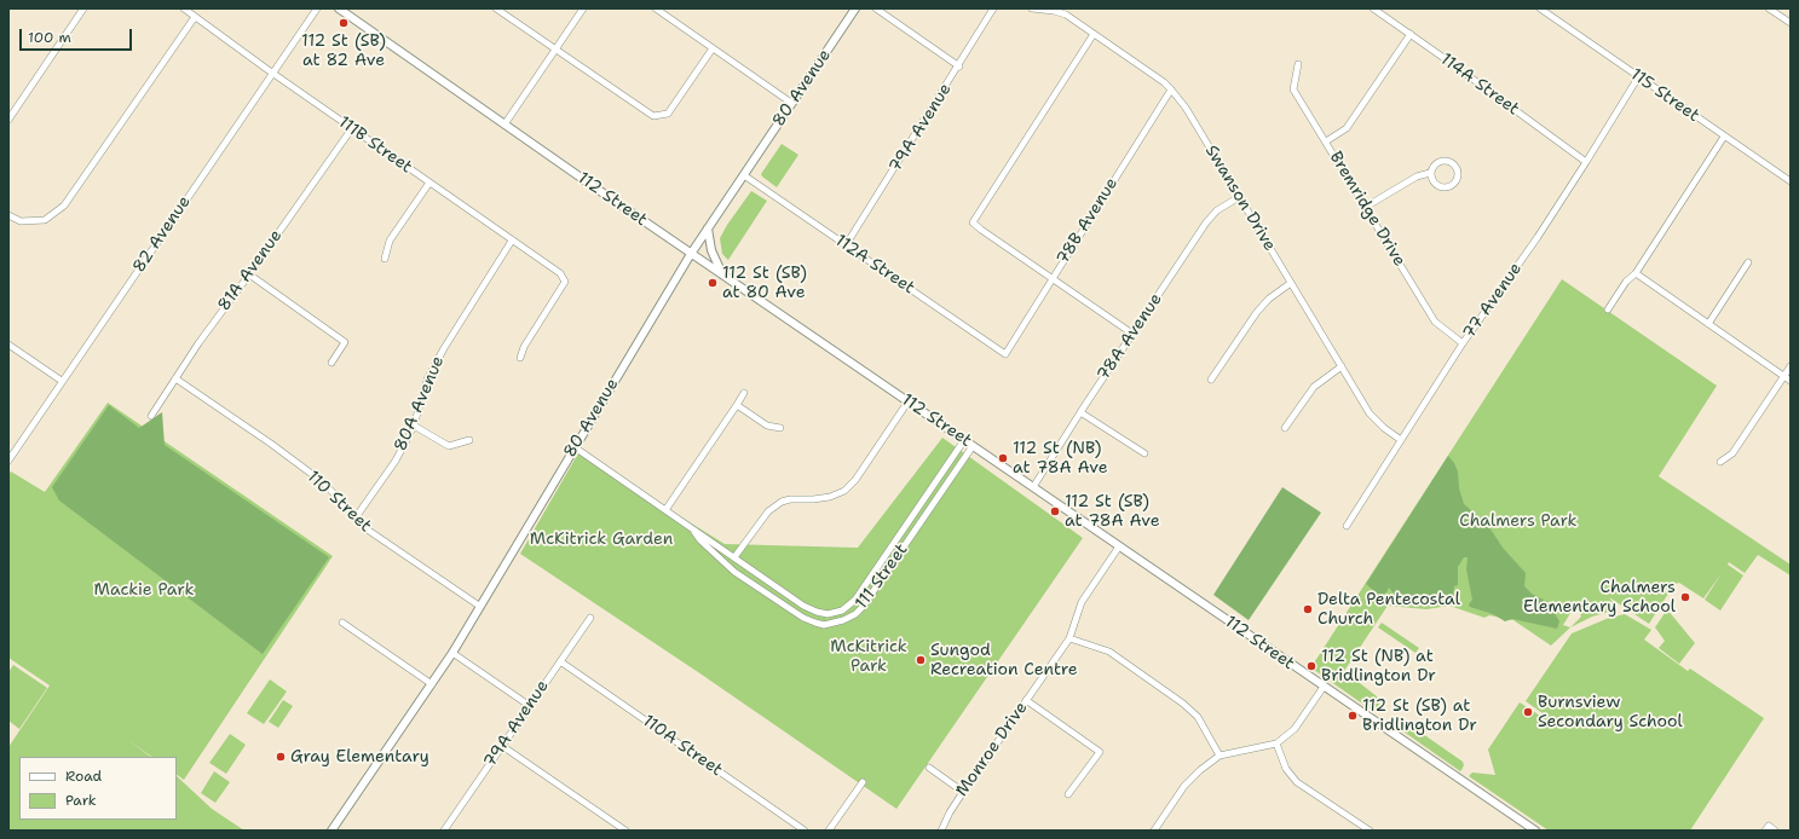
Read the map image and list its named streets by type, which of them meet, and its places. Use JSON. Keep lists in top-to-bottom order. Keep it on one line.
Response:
{"streets":{"street":["114A Street","80 Avenue","115 Street","79A Avenue","111B Street","Swanson Drive","112 Street","Bremridge Drive","78B Avenue","82 Avenue","112A Street","81A Avenue","77 Avenue","78A Avenue","80A Avenue","110 Street","111 Street","110A Street","Monroe Drive"]},"crossings":[["114A Street","77 Avenue"],["80 Avenue","112 Street"],["80 Avenue","112A Street"],["80 Avenue","110 Street"],["80 Avenue","111 Street"],["115 Street","77 Avenue"],["79A Avenue","112A Street"],["79A Avenue","110A Street"],["111B Street","82 Avenue"],["111B Street","81A Avenue"],["111B Street","80A Avenue"],["Swanson Drive","78B Avenue"],["Swanson Drive","77 Avenue"],["Swanson Drive","78A Avenue"],["112 Street","78A Avenue"],["112 Street","111 Street"],["112 Street","Monroe Drive"],["Bremridge Drive","77 Avenue"],["78B Avenue","112A Street"],["81A Avenue","110 Street"],["80A Avenue","110 Street"]],"parks":["Chalmers Park","McKitrick Garden","Mackie Park","McKitrick Park"],"places":["112 St (SB) at 82 Ave","112 St (SB) at 80 Ave","112 St (NB) at 78A Ave","112 St (SB) at 78A Ave","Chalmers Elementary School","Delta Pentecostal Church","Sungod Recreation Centre","112 St (NB) at Bridlington Dr","Burnsview Secondary School","112 St (SB) at Bridlington Dr","Gray Elementary"],"legend":["Road","Park"],"scale_bar":"100 m"}
